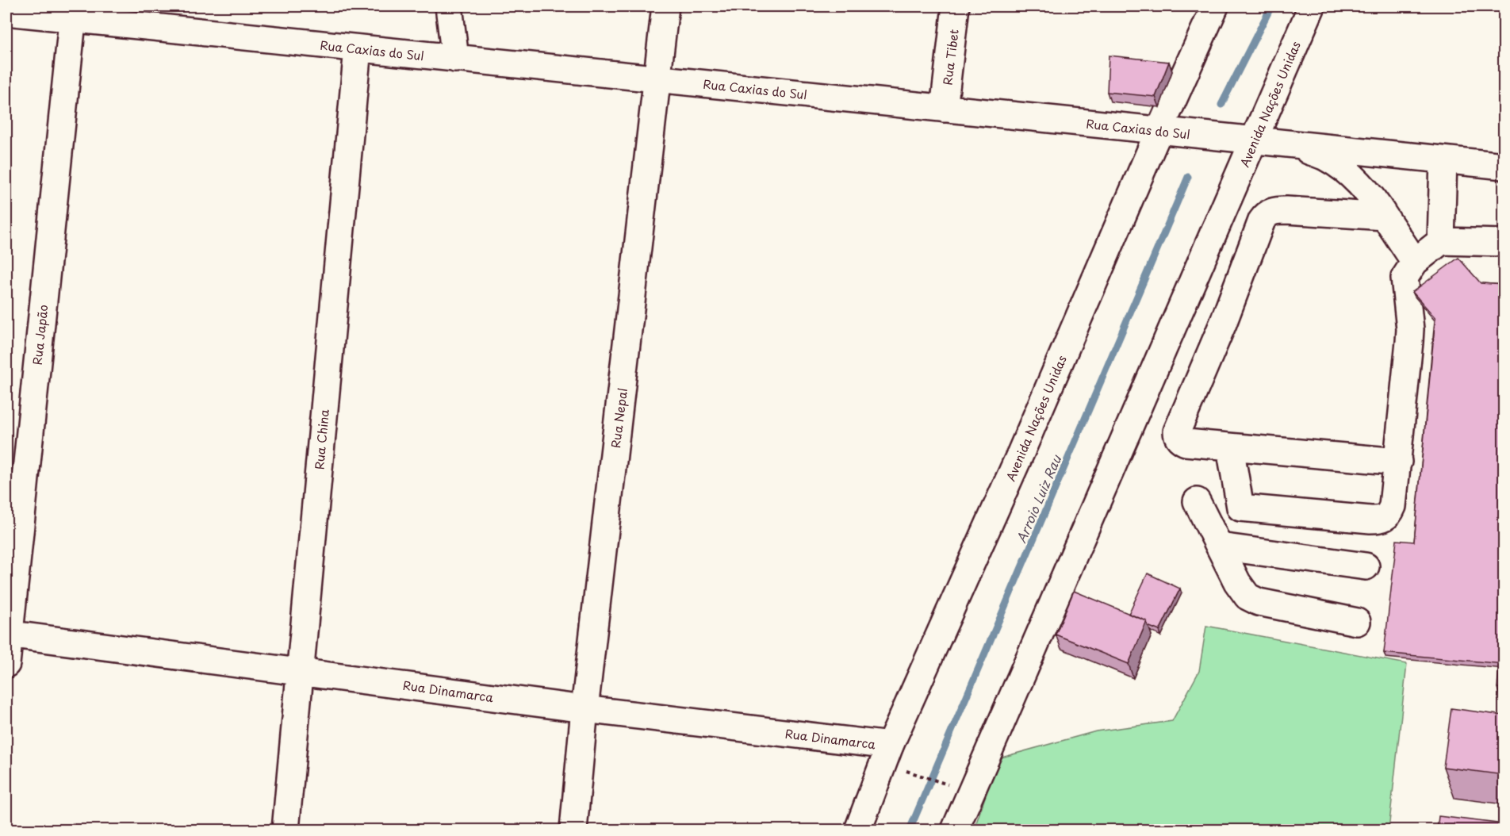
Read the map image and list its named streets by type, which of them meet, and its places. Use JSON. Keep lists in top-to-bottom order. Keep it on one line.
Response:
{"streets":{"street":["Rua Caxias do Sul","Rua Tibet","Avenida Nações Unidas","Rua Japão","Rua Nepal","Rua China","Rua Dinamarca"]},"crossings":[["Rua Caxias do Sul","Rua Tibet"],["Rua Caxias do Sul","Avenida Nações Unidas"],["Rua Caxias do Sul","Rua Japão"],["Rua Caxias do Sul","Rua Nepal"],["Rua Caxias do Sul","Rua China"],["Avenida Nações Unidas","Rua Dinamarca"],["Rua Japão","Rua Dinamarca"],["Rua Nepal","Rua Dinamarca"],["Rua China","Rua Dinamarca"]],"water":["Arroio Luiz Rau"]}
